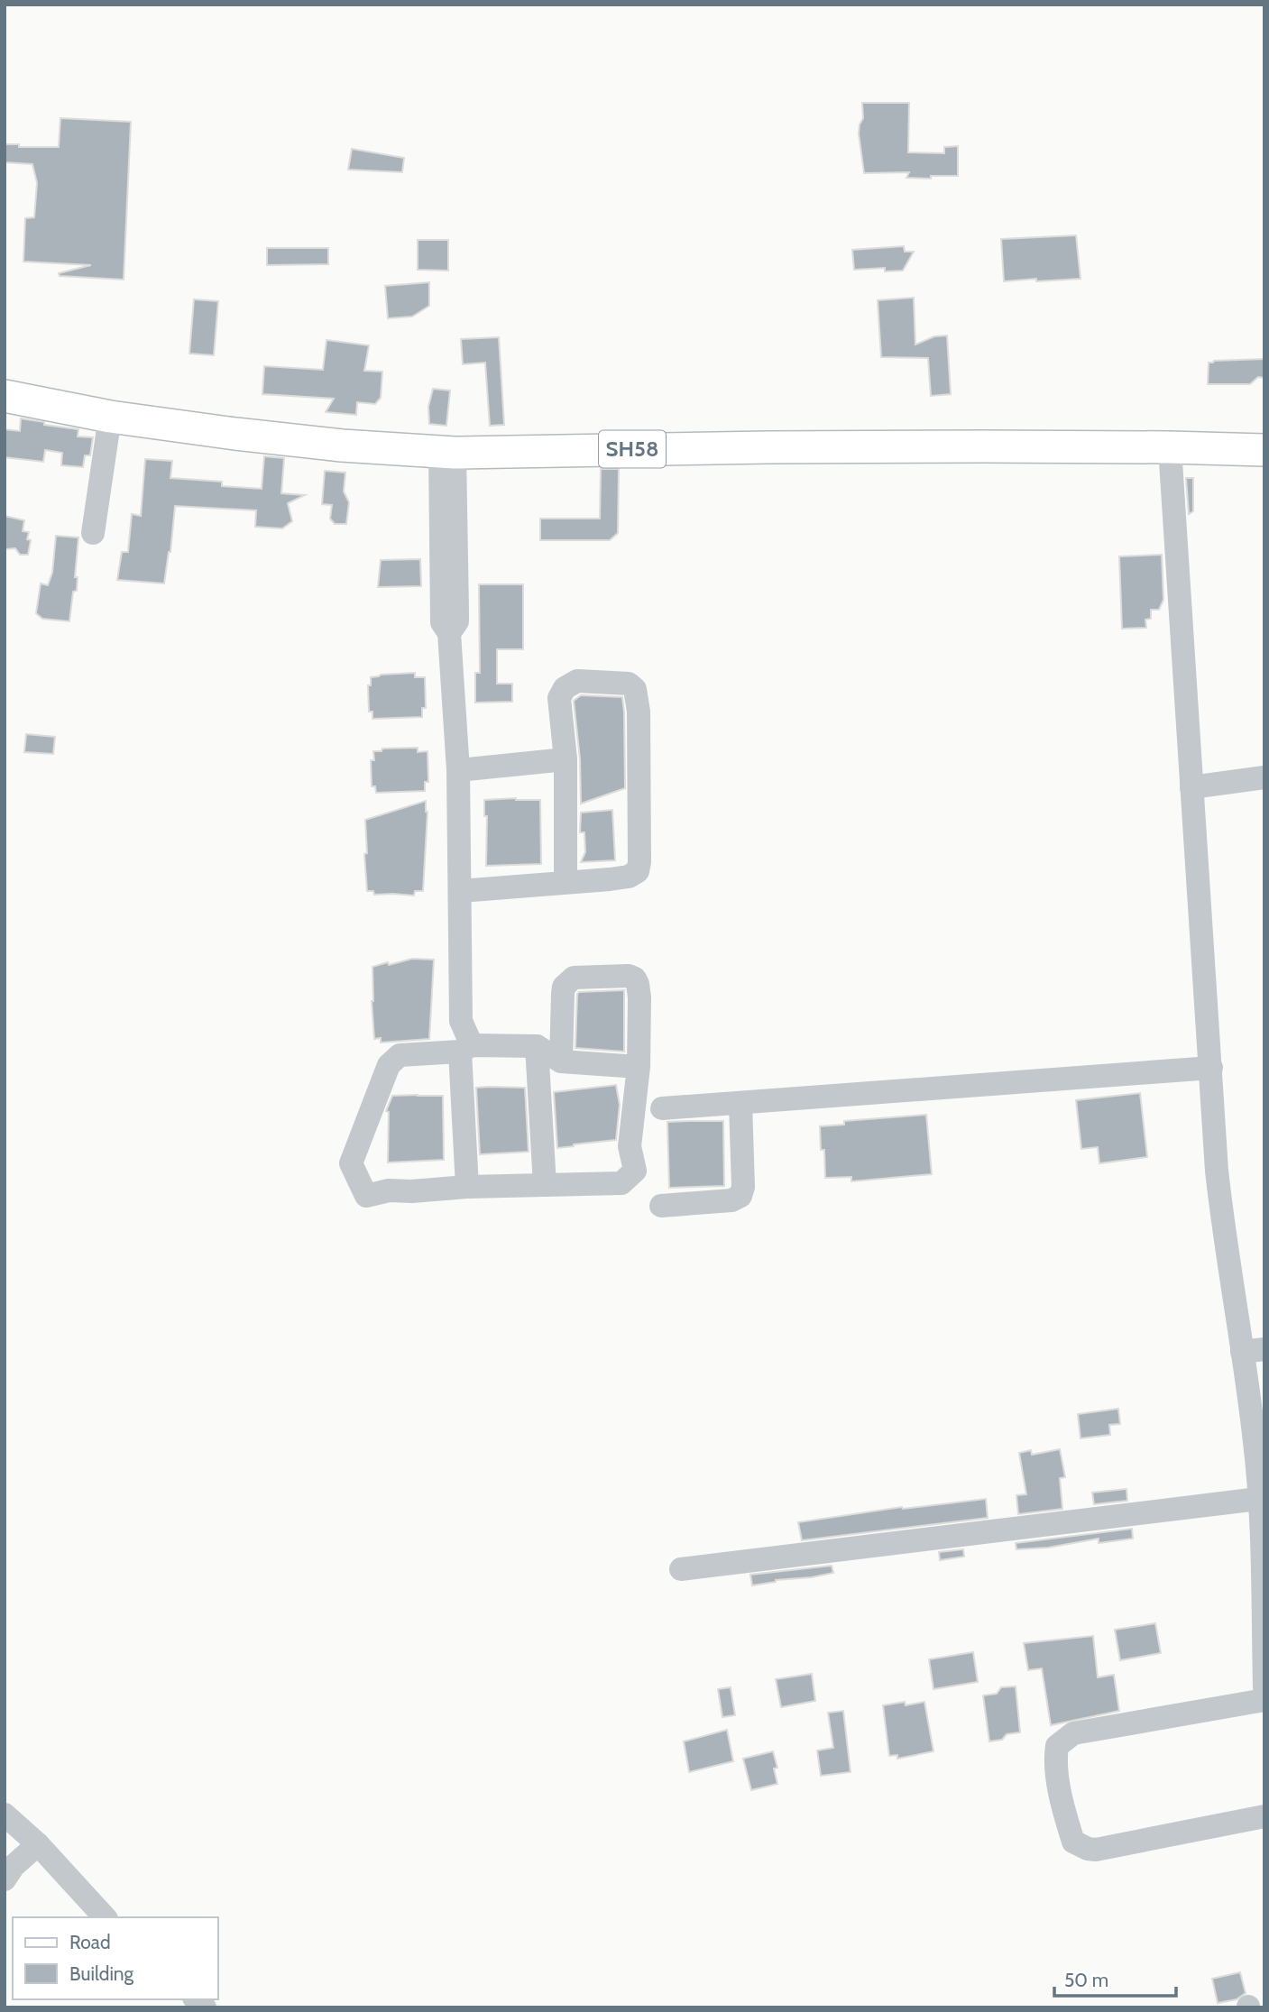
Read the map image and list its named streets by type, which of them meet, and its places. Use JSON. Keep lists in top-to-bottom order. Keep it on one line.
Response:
{"streets":{"main road":["SH58"]},"legend":["Road","Building"],"scale_bar":"50 m"}
